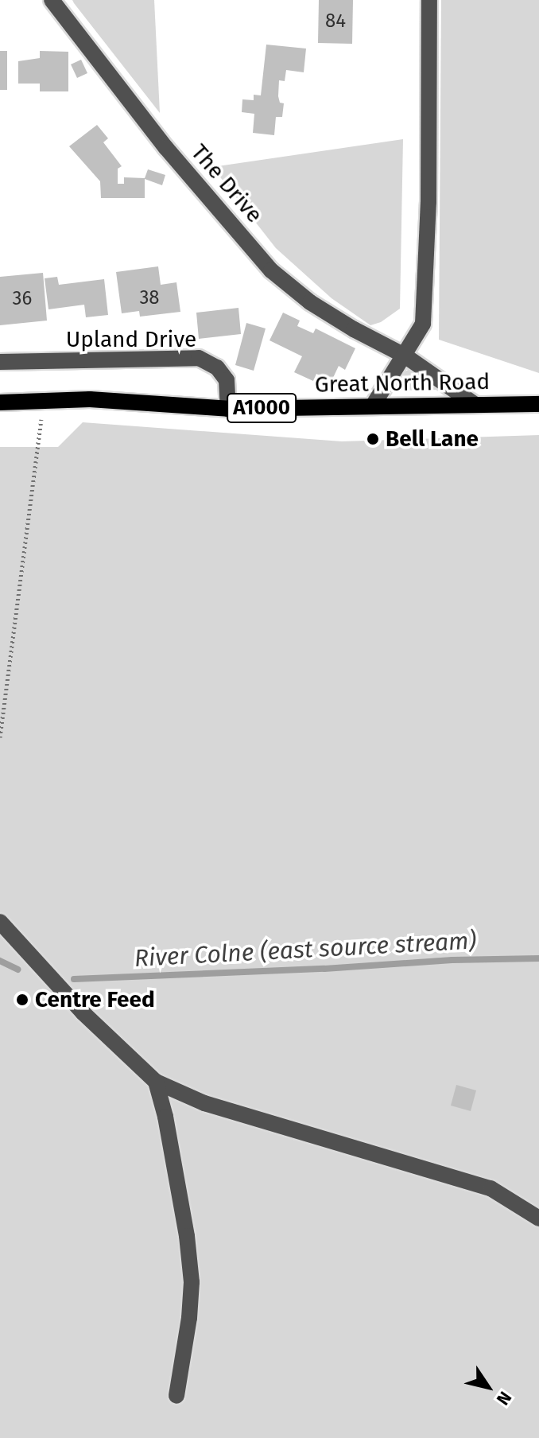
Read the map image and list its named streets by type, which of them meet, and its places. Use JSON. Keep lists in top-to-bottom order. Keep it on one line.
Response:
{"streets":{"main road":["Great North Road","A1000"],"street":["The Drive","Upland Drive"]},"crossings":[["Upland Drive","Great North Road"]],"water":["River Colne (east source stream)"],"places":["Bell Lane","Centre Feed"],"house_numbers":["84","38","36"],"north":"bottom right"}
